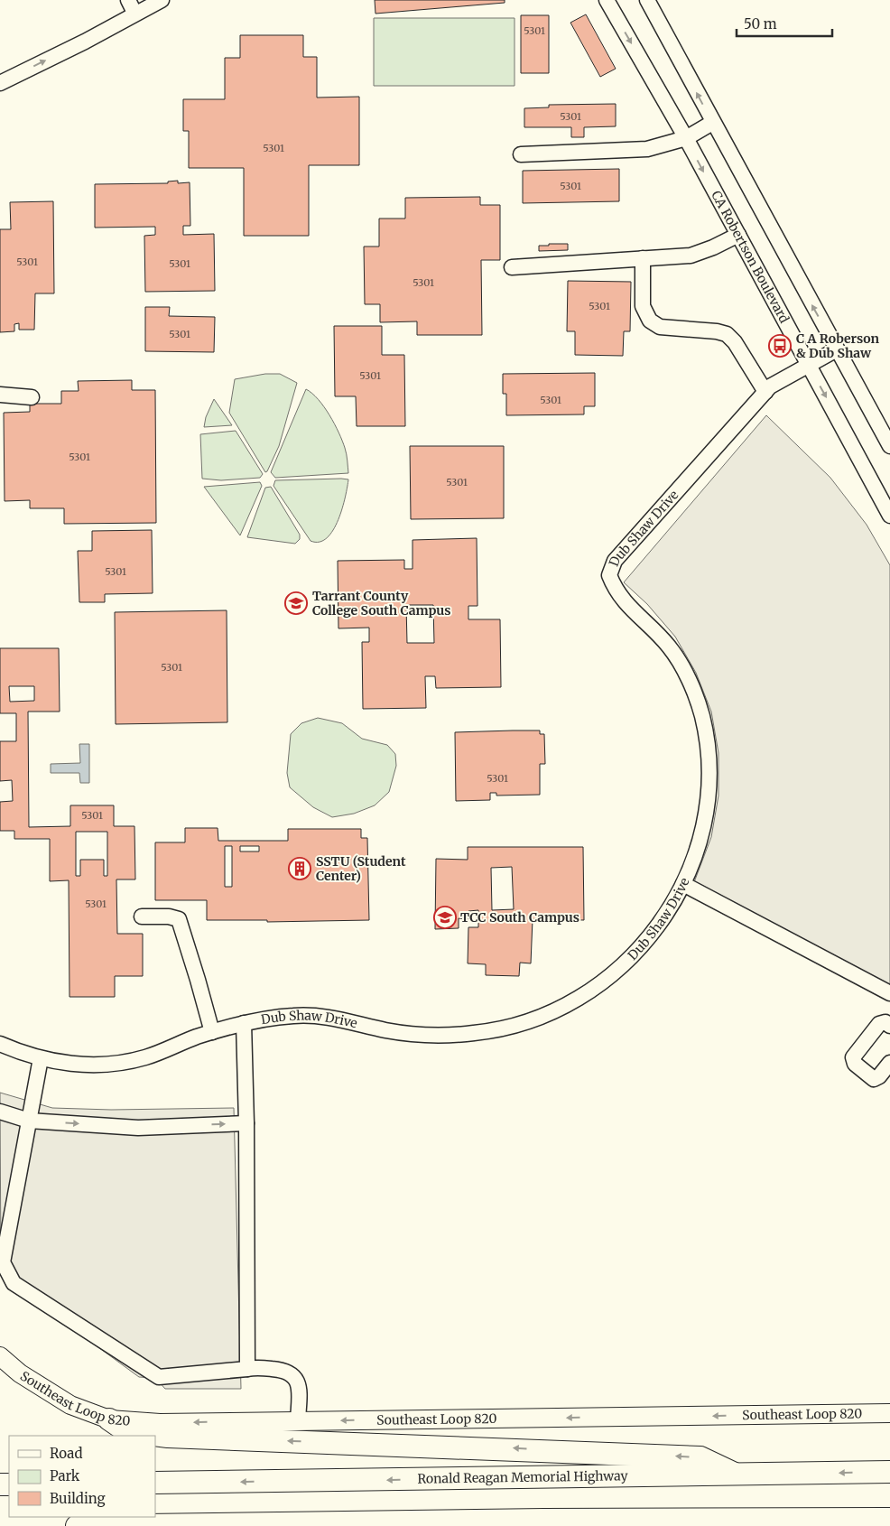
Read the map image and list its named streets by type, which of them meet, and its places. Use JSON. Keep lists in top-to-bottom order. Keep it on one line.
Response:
{"streets":{"highway":["Ronald Reagan Memorial Highway"],"main road":["Southeast Loop 820"],"street":["CA Robertson Boulevard","Dub Shaw Drive"]},"crossings":[["CA Robertson Boulevard","Dub Shaw Drive"]],"one_way":["Southeast Loop 820"],"places":{"bus stop":["C A Roberson & Dub Shaw"],"school or university":["Tarrant County College South Campus","TCC South Campus"],"building":["SSTU (Student Center)"]},"house_numbers":["5301","5301","5301","5301","5301","5301","5301","5301","5301","5301","5301","5301","5301","5301","5301","5301","5301","5301"],"legend":["Road","Park","Building"],"scale_bar":"50 m"}
